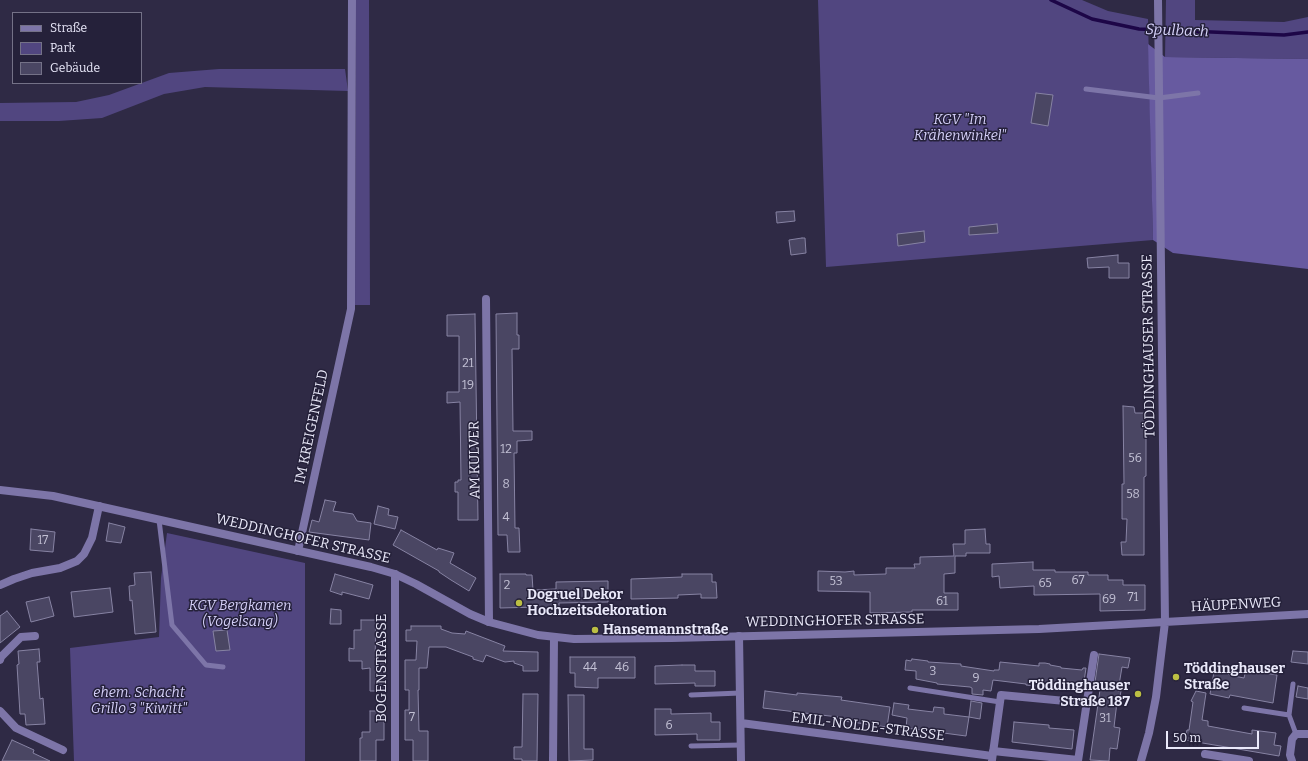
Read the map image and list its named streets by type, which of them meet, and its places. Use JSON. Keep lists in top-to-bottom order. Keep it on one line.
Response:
{"streets":{"street":["TÖDDINGHAUSER STRASSE","IM KREIGENFELD","AM KULVER","WEDDINGHOFER STRASSE","HÄUPENWEG","BOGENSTRASSE","EMIL-NOLDE-STRASSE"]},"crossings":[["TÖDDINGHAUSER STRASSE","WEDDINGHOFER STRASSE"],["TÖDDINGHAUSER STRASSE","HÄUPENWEG"],["IM KREIGENFELD","WEDDINGHOFER STRASSE"],["AM KULVER","WEDDINGHOFER STRASSE"],["WEDDINGHOFER STRASSE","HÄUPENWEG"],["WEDDINGHOFER STRASSE","BOGENSTRASSE"]],"water":["Spulbach"],"parks":["KGV \"Im Krähenwinkel\"","KGV Bergkamen (Vogelsang)","ehem. Schacht Grillo 3 \"Kiwitt\""],"places":["Dogruel Dekor Hochzeitsdekoration","Hansemannstraße","Töddinghauser Straße","Töddinghauser Straße 187"],"house_numbers":["21","19","12","56","8","58","4","17","67","53","65","2","71","69","61","44","46","3","9","7","31","6"],"legend":["Straße","Park","Gebäude"],"scale_bar":"50 m"}
